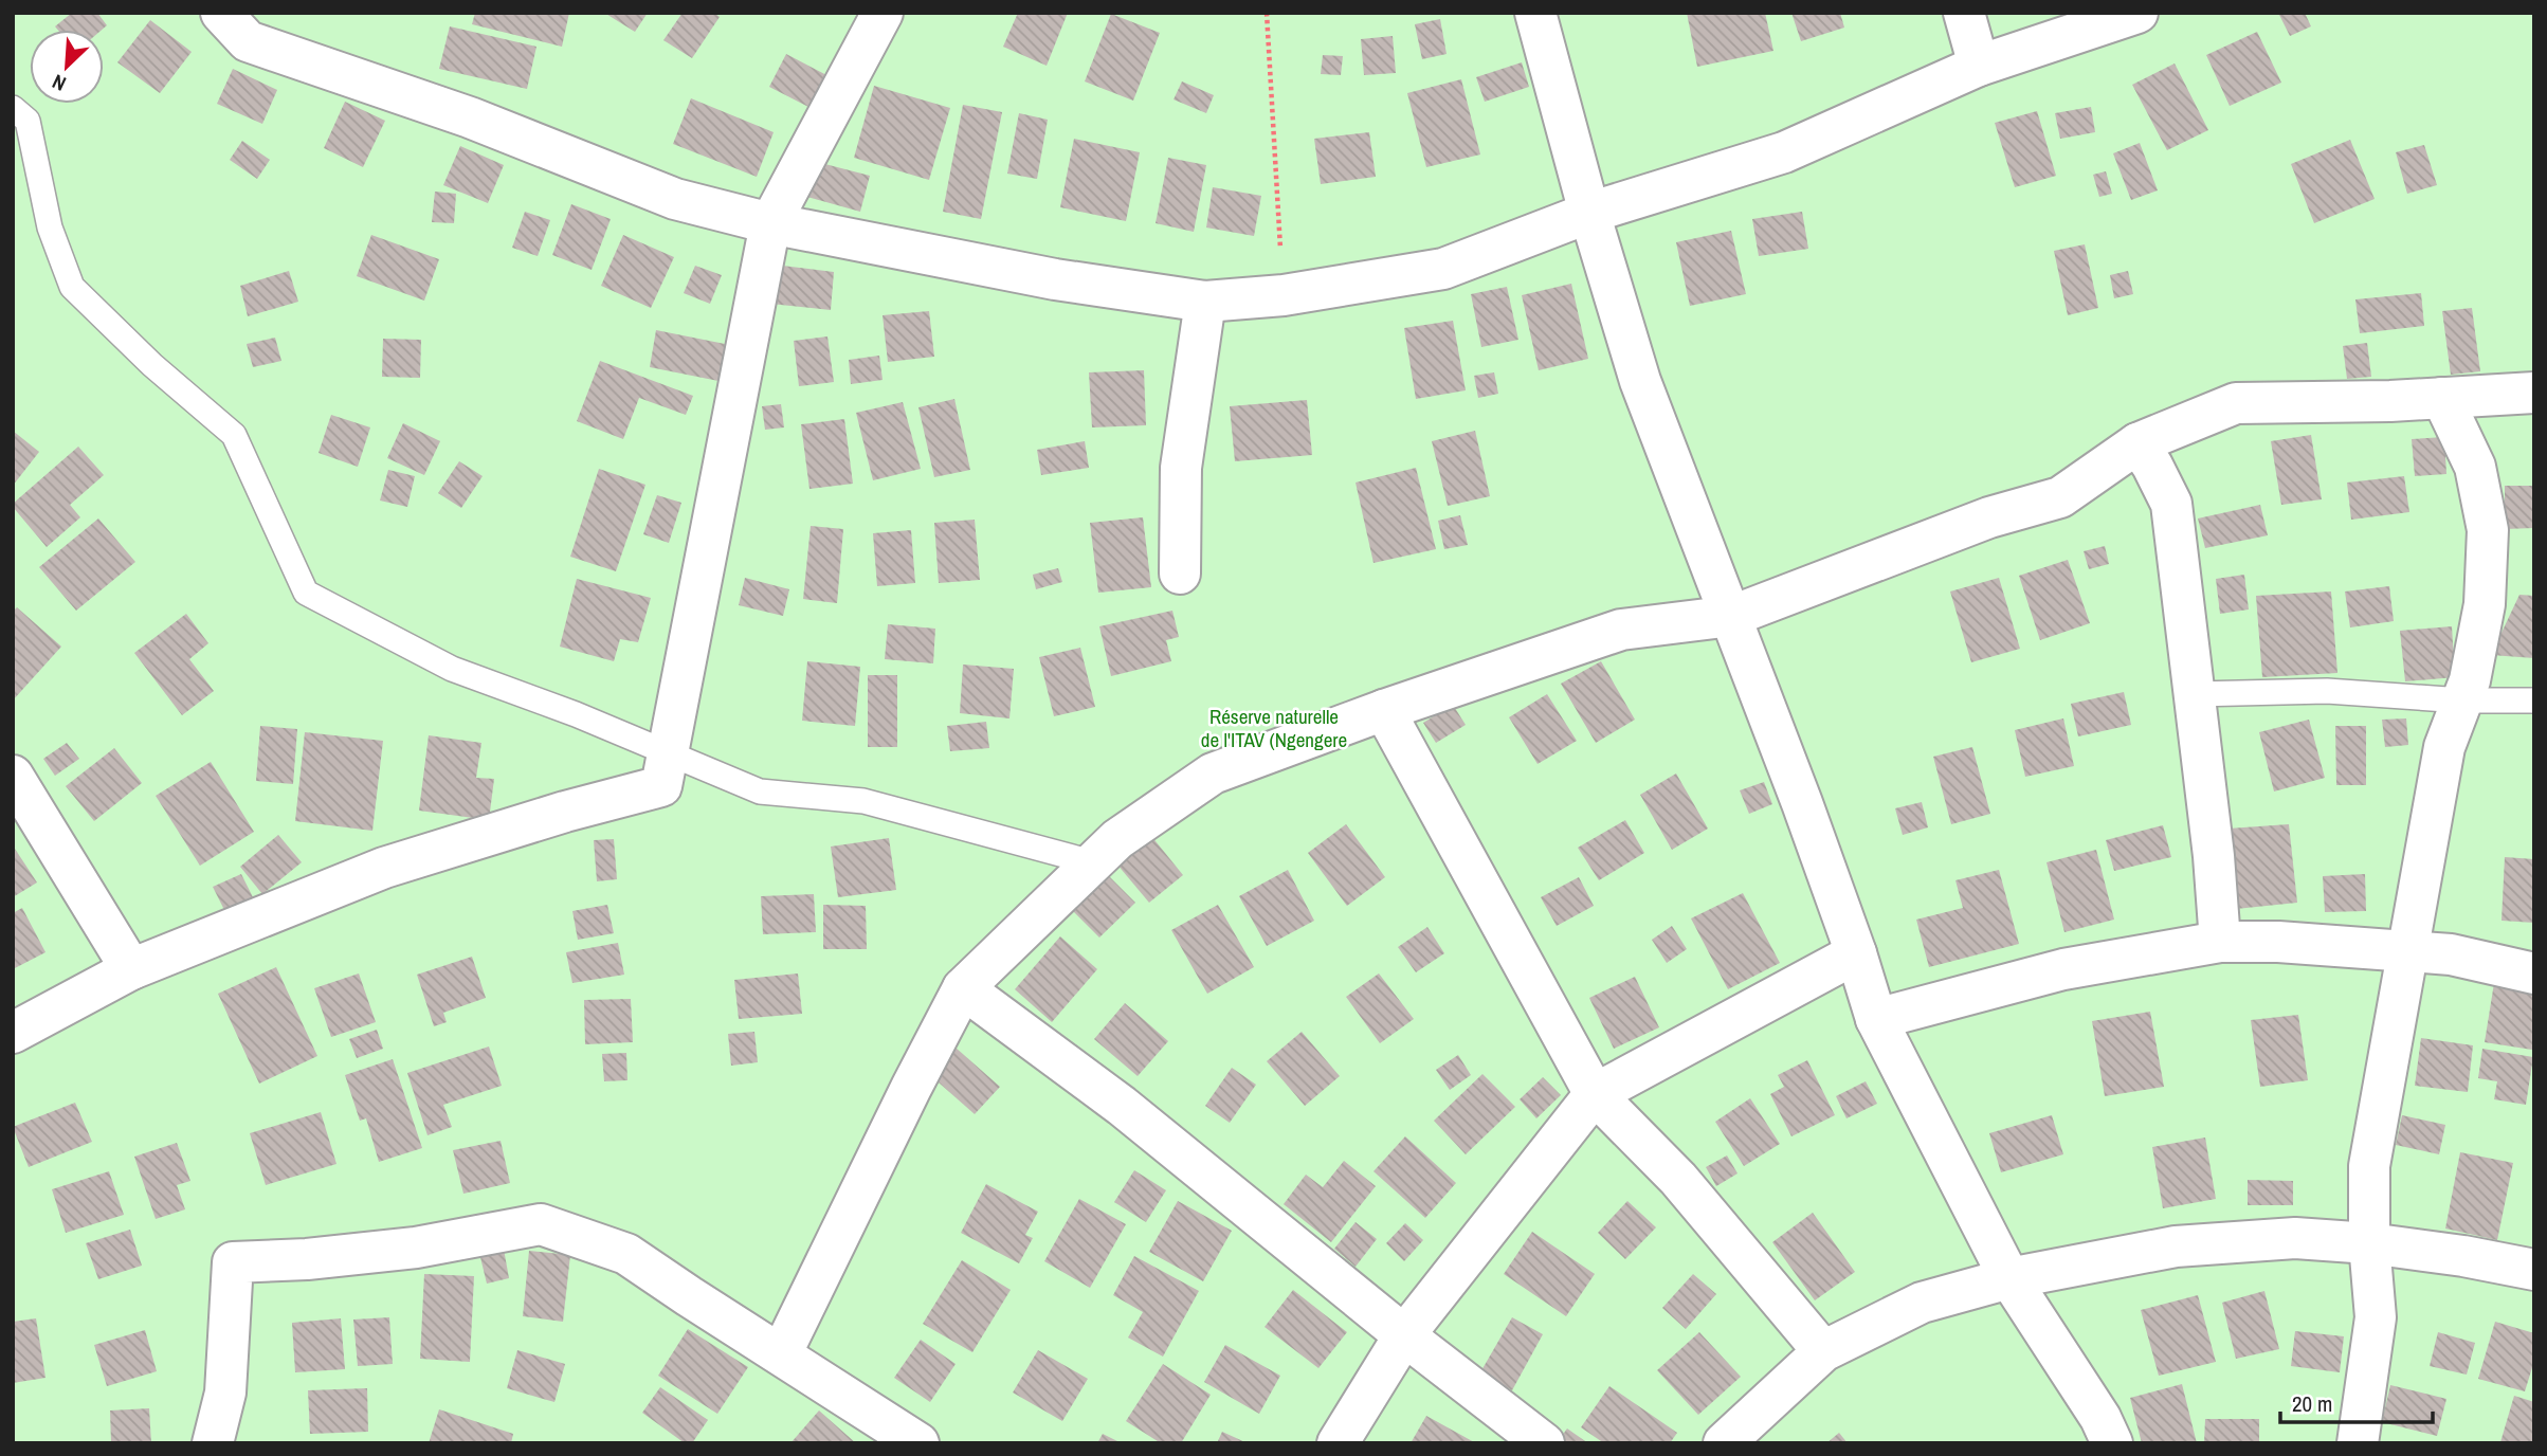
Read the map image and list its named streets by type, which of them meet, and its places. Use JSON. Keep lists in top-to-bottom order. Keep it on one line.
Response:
{"parks":["Réserve naturelle de l'ITAV (Ngengere"],"scale_bar":"20 m","north":"bottom left"}
